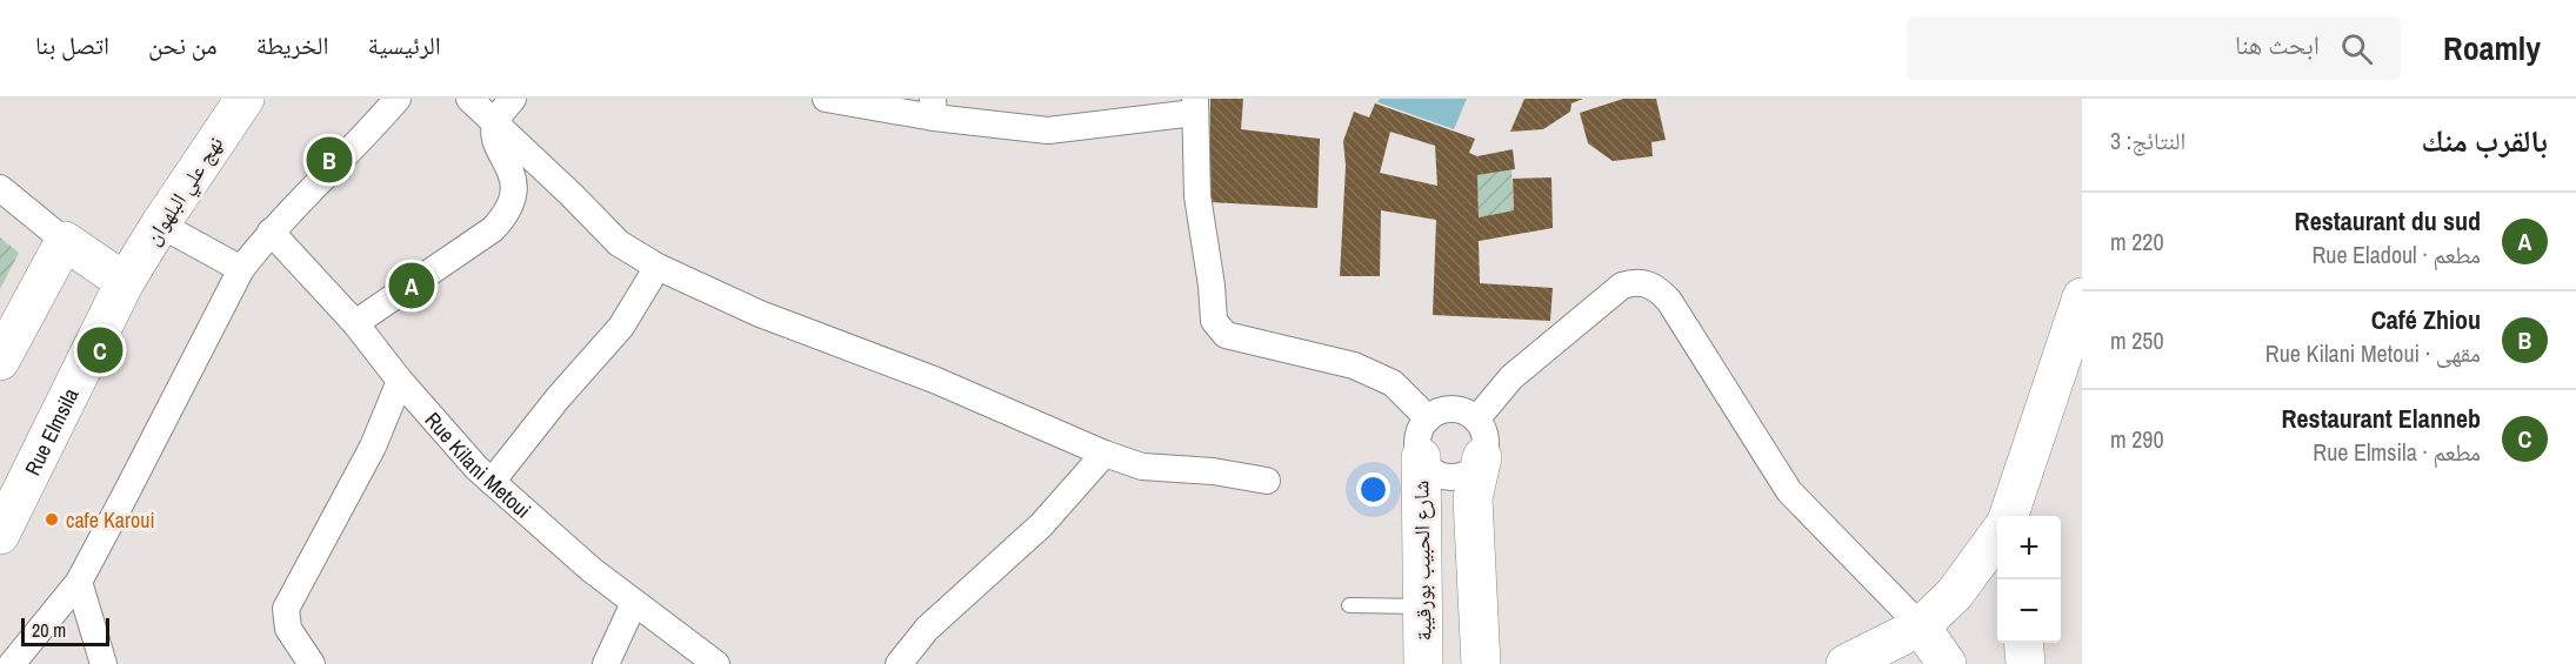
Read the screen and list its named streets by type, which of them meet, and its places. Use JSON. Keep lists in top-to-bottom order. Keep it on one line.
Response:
{"streets":{"street":["نهج علي البلهوان","Rue Elmsila","Rue Kilani Metoui","شارع الحبيب بورقيبة"]},"crossings":[["نهج علي البلهوان","Rue Elmsila"]],"places":["cafe Karoui"],"scale_bar":"20 m","page":{"header":"Roamly","search":"ابحث هنا","nav":["الرئيسية","الخريطة","من نحن","اتصل بنا"],"heading":["بالقرب منك","النتائج: 3"],"pins":["B","A","C"],"list":[{"mark":"A","name":"Restaurant du sud","note":"مطعم · Rue Eladoul","value":"220 m"},{"mark":"B","name":"Café Zhiou","note":"مقهى · Rue Kilani Metoui","value":"250 m"},{"mark":"C","name":"Restaurant Elanneb","note":"مطعم · Rue Elmsila","value":"290 m"}],"map_buttons":["+","−"],"scale":"20 m"}}
